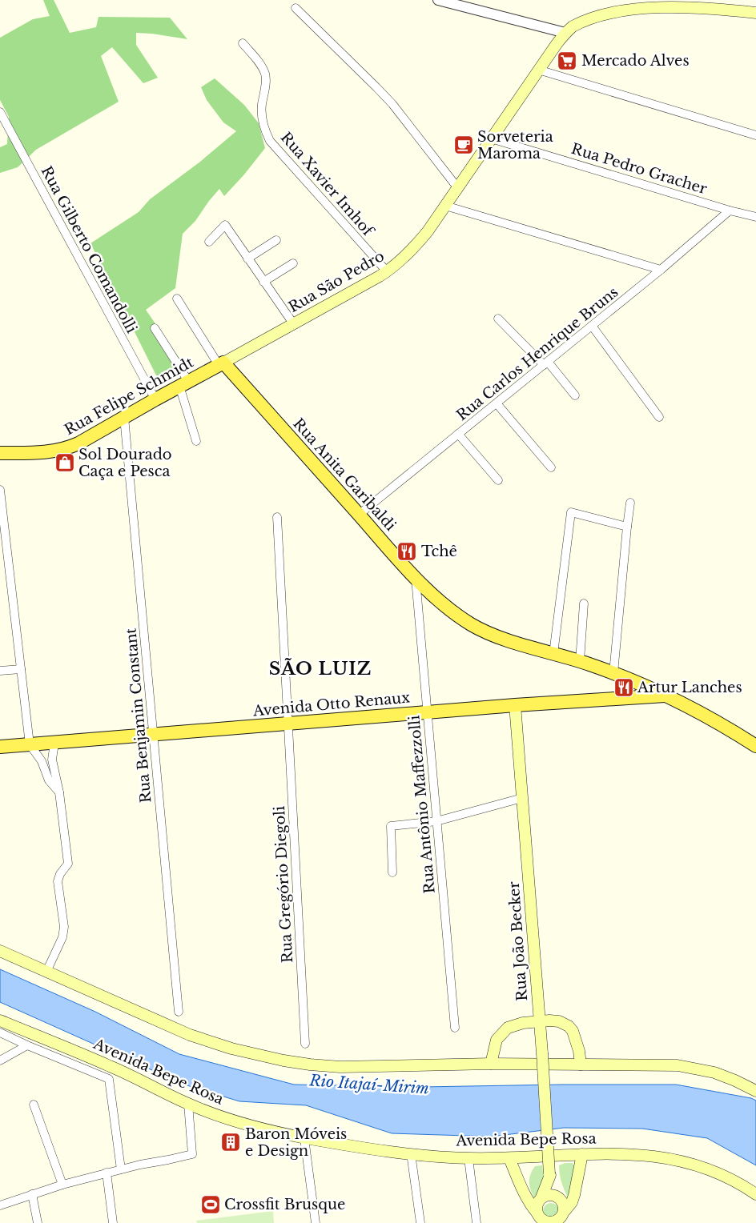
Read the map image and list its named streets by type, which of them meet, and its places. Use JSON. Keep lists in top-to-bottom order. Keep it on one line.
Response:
{"streets":{"main road":["Rua São Pedro","Rua Felipe Schmidt","Rua Anita Garibaldi","Avenida Otto Renaux","Rua João Becker","Avenida Bepe Rosa"],"street":["Rua Pedro Gracher","Rua Xavier Imhof","Rua Gilberto Comandolli","Rua Carlos Henrique Bruns","Rua Benjamin Constant","Rua Antônio Maffezzolli","Rua Gregório Diegoli"]},"crossings":[["Rua Pedro Gracher","Rua São Pedro"],["Rua Pedro Gracher","Rua Carlos Henrique Bruns"],["Rua Xavier Imhof","Rua São Pedro"],["Rua Gilberto Comandolli","Rua Felipe Schmidt"],["Rua São Pedro","Rua Felipe Schmidt"],["Rua São Pedro","Rua Anita Garibaldi"],["Rua Carlos Henrique Bruns","Rua Anita Garibaldi"],["Rua Felipe Schmidt","Rua Anita Garibaldi"],["Rua Felipe Schmidt","Rua Benjamin Constant"],["Rua Anita Garibaldi","Avenida Otto Renaux"],["Rua Anita Garibaldi","Rua Antônio Maffezzolli"],["Avenida Otto Renaux","Rua Benjamin Constant"],["Avenida Otto Renaux","Rua Antônio Maffezzolli"],["Avenida Otto Renaux","Rua Gregório Diegoli"],["Avenida Otto Renaux","Rua João Becker"]],"districts":["SÃO LUIZ"],"water":["Rio Itajaí-Mirim"],"places":{"supermarket":["Mercado Alves"],"cafe":["Sorveteria Maroma"],"shop":["Sol Dourado Caça e Pesca"],"restaurant":["Tchê","Artur Lanches"],"building":["Baron Móveis e Design"],"sports":["Crossfit Brusque"]}}
